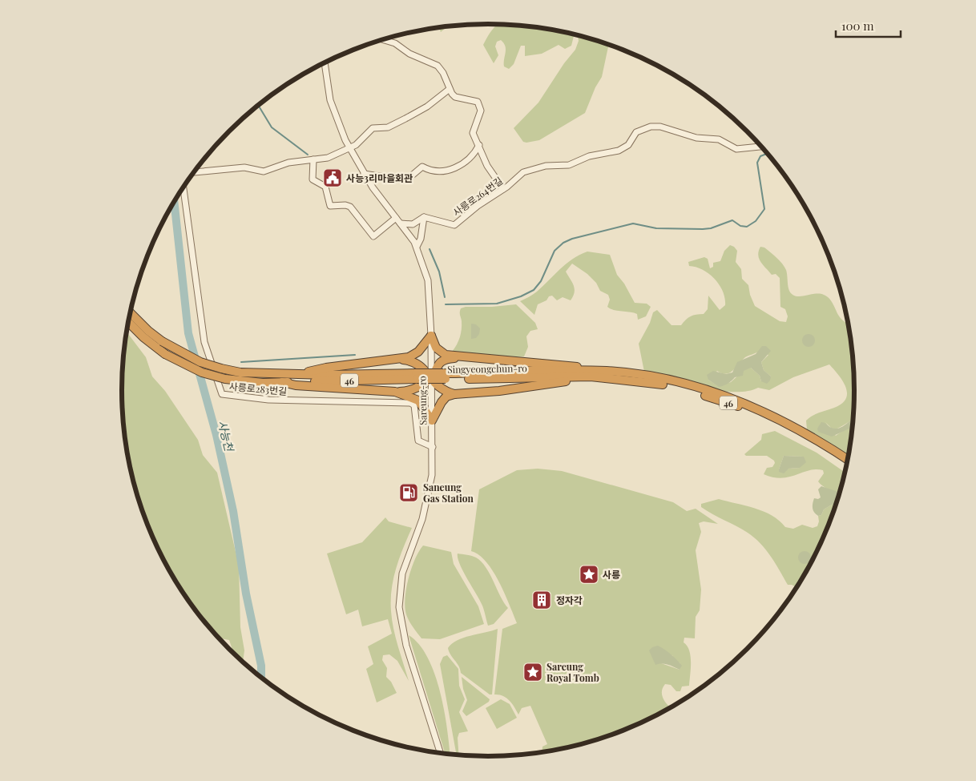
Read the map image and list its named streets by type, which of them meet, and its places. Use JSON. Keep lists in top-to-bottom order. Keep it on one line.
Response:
{"streets":{"highway":["Singyeongchun-ro","46"],"street":["사릉로264번길","사릉로283번길","Sareung-ro"]},"crossings":[["사릉로283번길","Sareung-ro"]],"water":["사능천"],"places":{"public building":["사능3리마을회관"],"fuel station":["Saneung Gas Station"],"place":["사릉","Sareung Royal Tomb"],"building":["정자각"]},"scale_bar":"100 m"}
